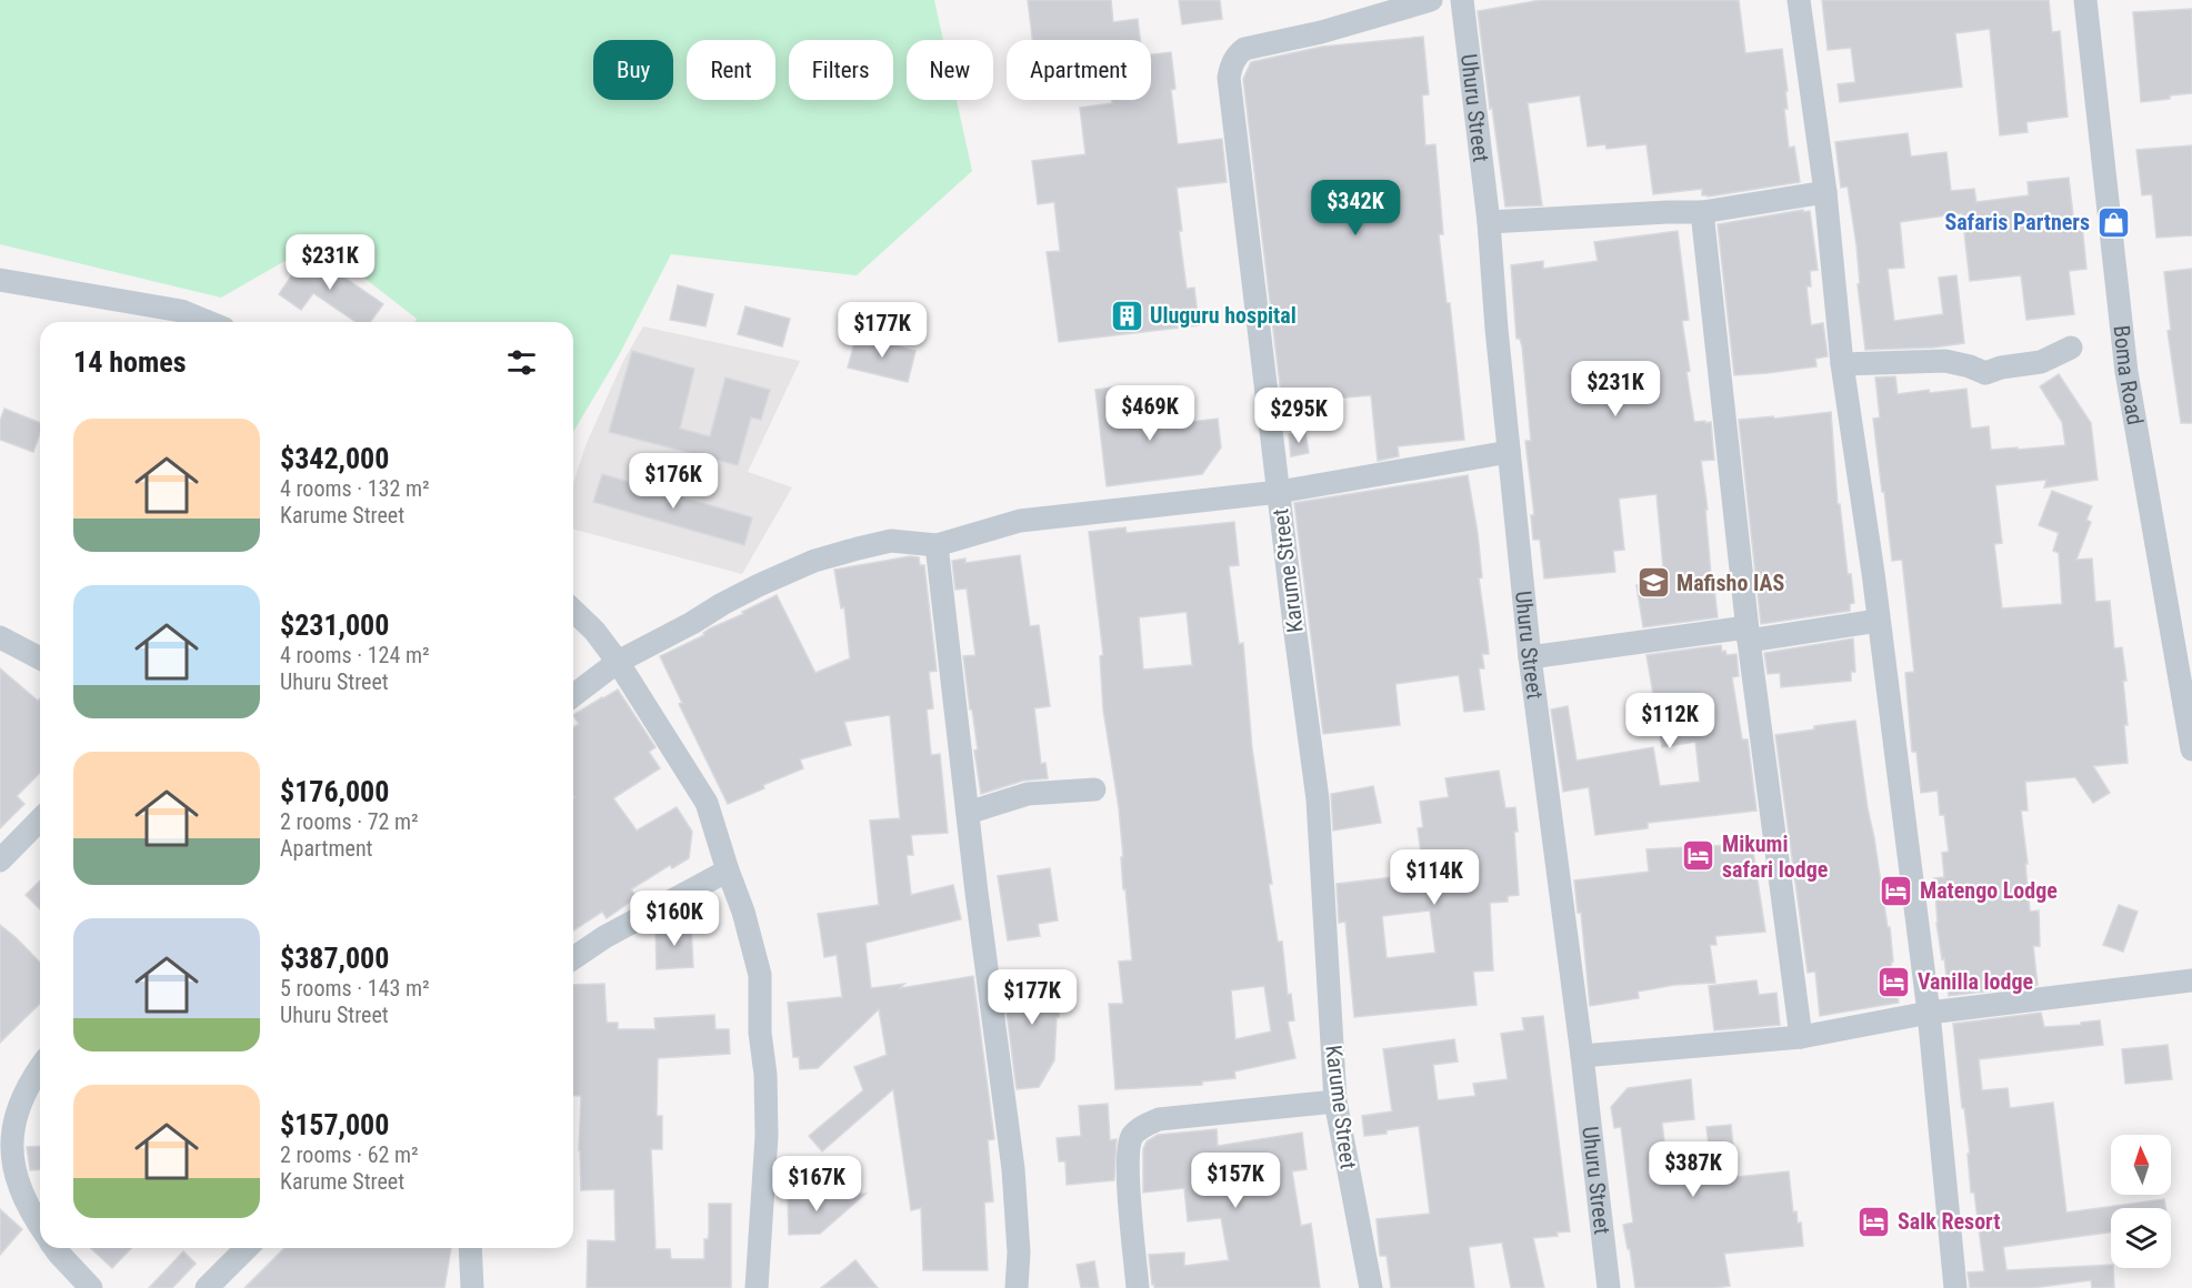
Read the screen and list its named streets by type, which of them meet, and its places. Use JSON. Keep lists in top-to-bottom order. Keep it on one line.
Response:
{"streets":{"street":["Uhuru Street","Boma Road","Karume Street"]},"places":{"shop":["Safaris Partners"],"building":["Uluguru hospital"],"school or university":["Mafisho IAS"],"hotel":["Mikumi safari lodge","Matengo Lodge","Vanilla lodge","Salk Resort"]},"north":"top","page":{"chip":["Buy","Rent","Filters","New","Apartment"],"price":["$342K","$231K","$177K","$231K","$469K","$295K","$176K","$112K","$114K","$160K","$177K","$387K","$157K","$167K"],"heading":"14 homes","list":[{"name":"$342,000","note":"4 rooms · 132 m² · Karume Street"},{"name":"$231,000","note":"4 rooms · 124 m² · Uhuru Street"},{"name":"$176,000","note":"2 rooms · 72 m² · Apartment"},{"name":"$387,000","note":"5 rooms · 143 m² · Uhuru Street"},{"name":"$157,000","note":"2 rooms · 62 m² · Karume Street"}]}}
